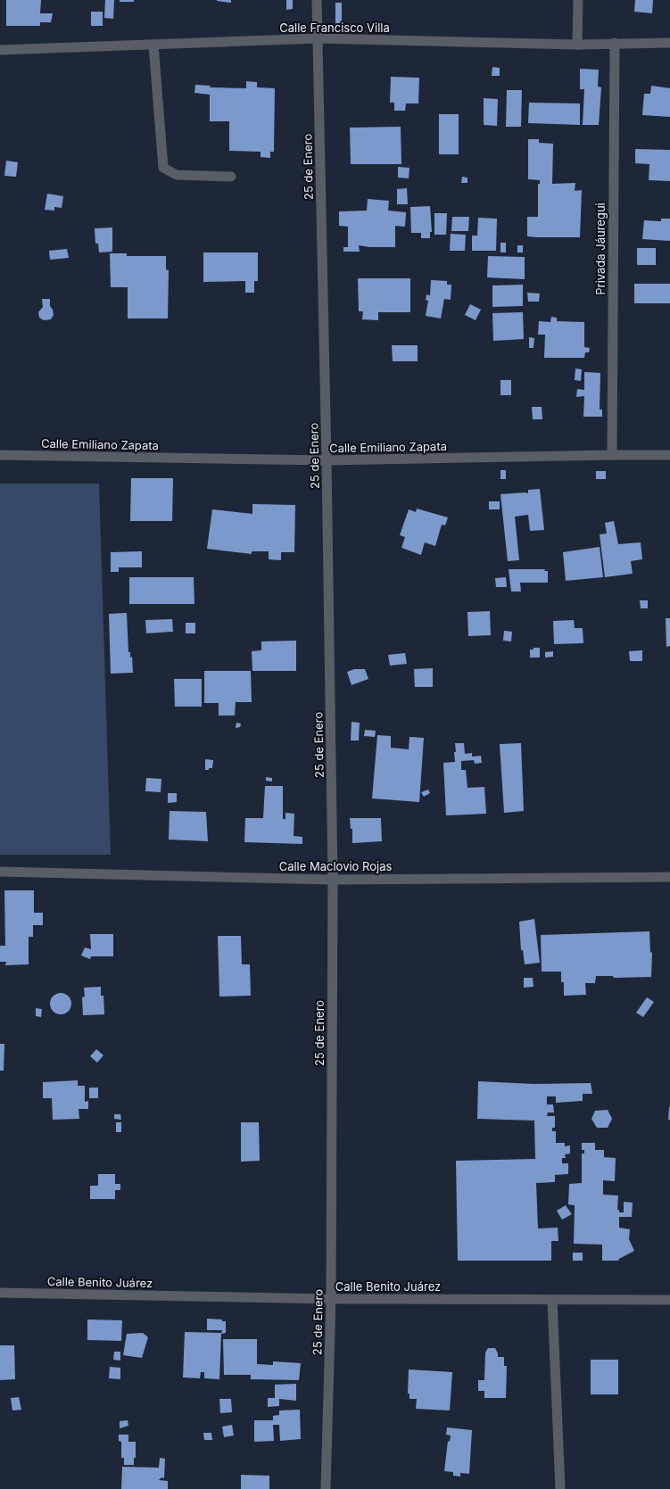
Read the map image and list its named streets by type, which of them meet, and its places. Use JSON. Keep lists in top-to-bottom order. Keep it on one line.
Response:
{"streets":{"street":["Calle Francisco Villa","25 de Enero","Privada Jáuregui","Calle Emiliano Zapata","Calle Maclovio Rojas","Calle Benito Juárez"]},"crossings":[["Calle Francisco Villa","25 de Enero"],["Calle Francisco Villa","Privada Jáuregui"],["25 de Enero","Calle Emiliano Zapata"],["25 de Enero","Calle Maclovio Rojas"],["25 de Enero","Calle Benito Juárez"],["Privada Jáuregui","Calle Emiliano Zapata"]]}
